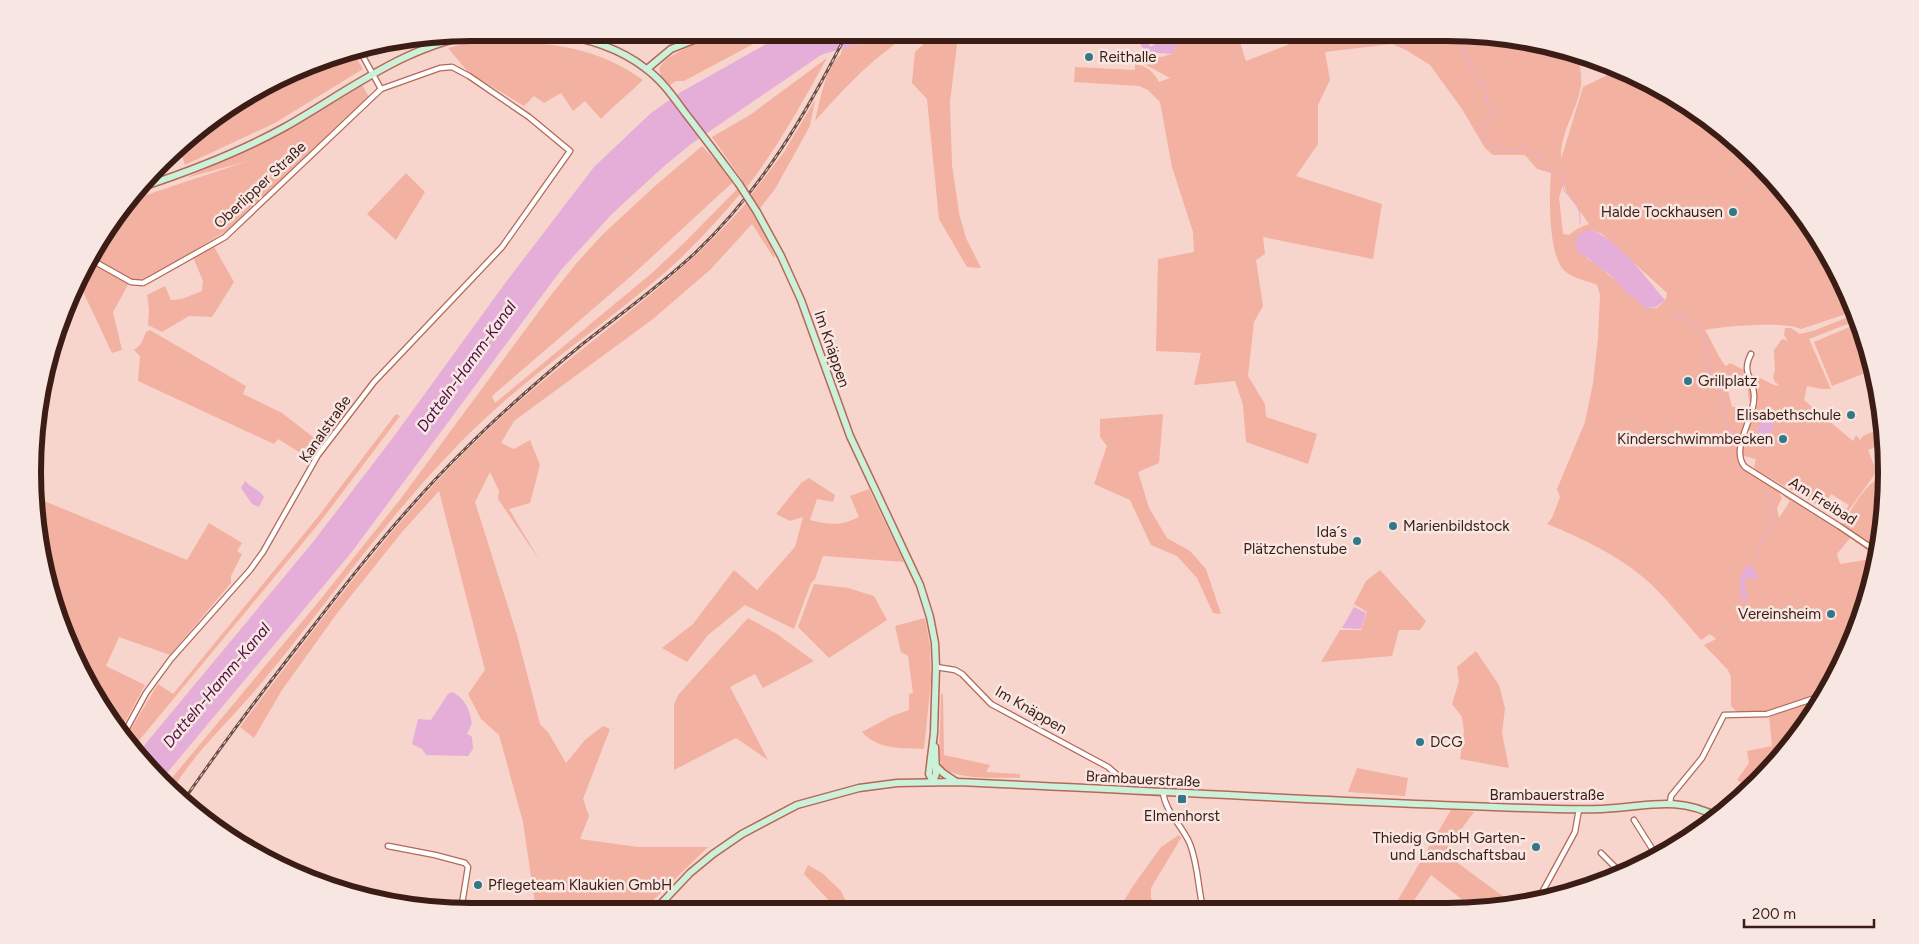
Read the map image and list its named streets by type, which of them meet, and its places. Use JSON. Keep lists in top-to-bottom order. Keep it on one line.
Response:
{"streets":{"street":["Oberlipper Straße","Im Knäppen","Kanalstraße","Am Freibad","Brambauerstraße"]},"crossings":[["Oberlipper Straße","Kanalstraße"],["Im Knäppen","Brambauerstraße"]],"water":["Datteln-Hamm-Kanal"],"places":{"other":["Reithalle","Halde Tockhausen","Grillplatz","Elisabethschule","Kinderschwimmbecken","Marienbildstock","Ida´s Plätzchenstube","Vereinsheim","DCG","Thiedig GmbH Garten- und Landschaftsbau","Pflegeteam Klaukien GmbH"],"transit":["Elmenhorst"]},"scale_bar":"200 m"}
